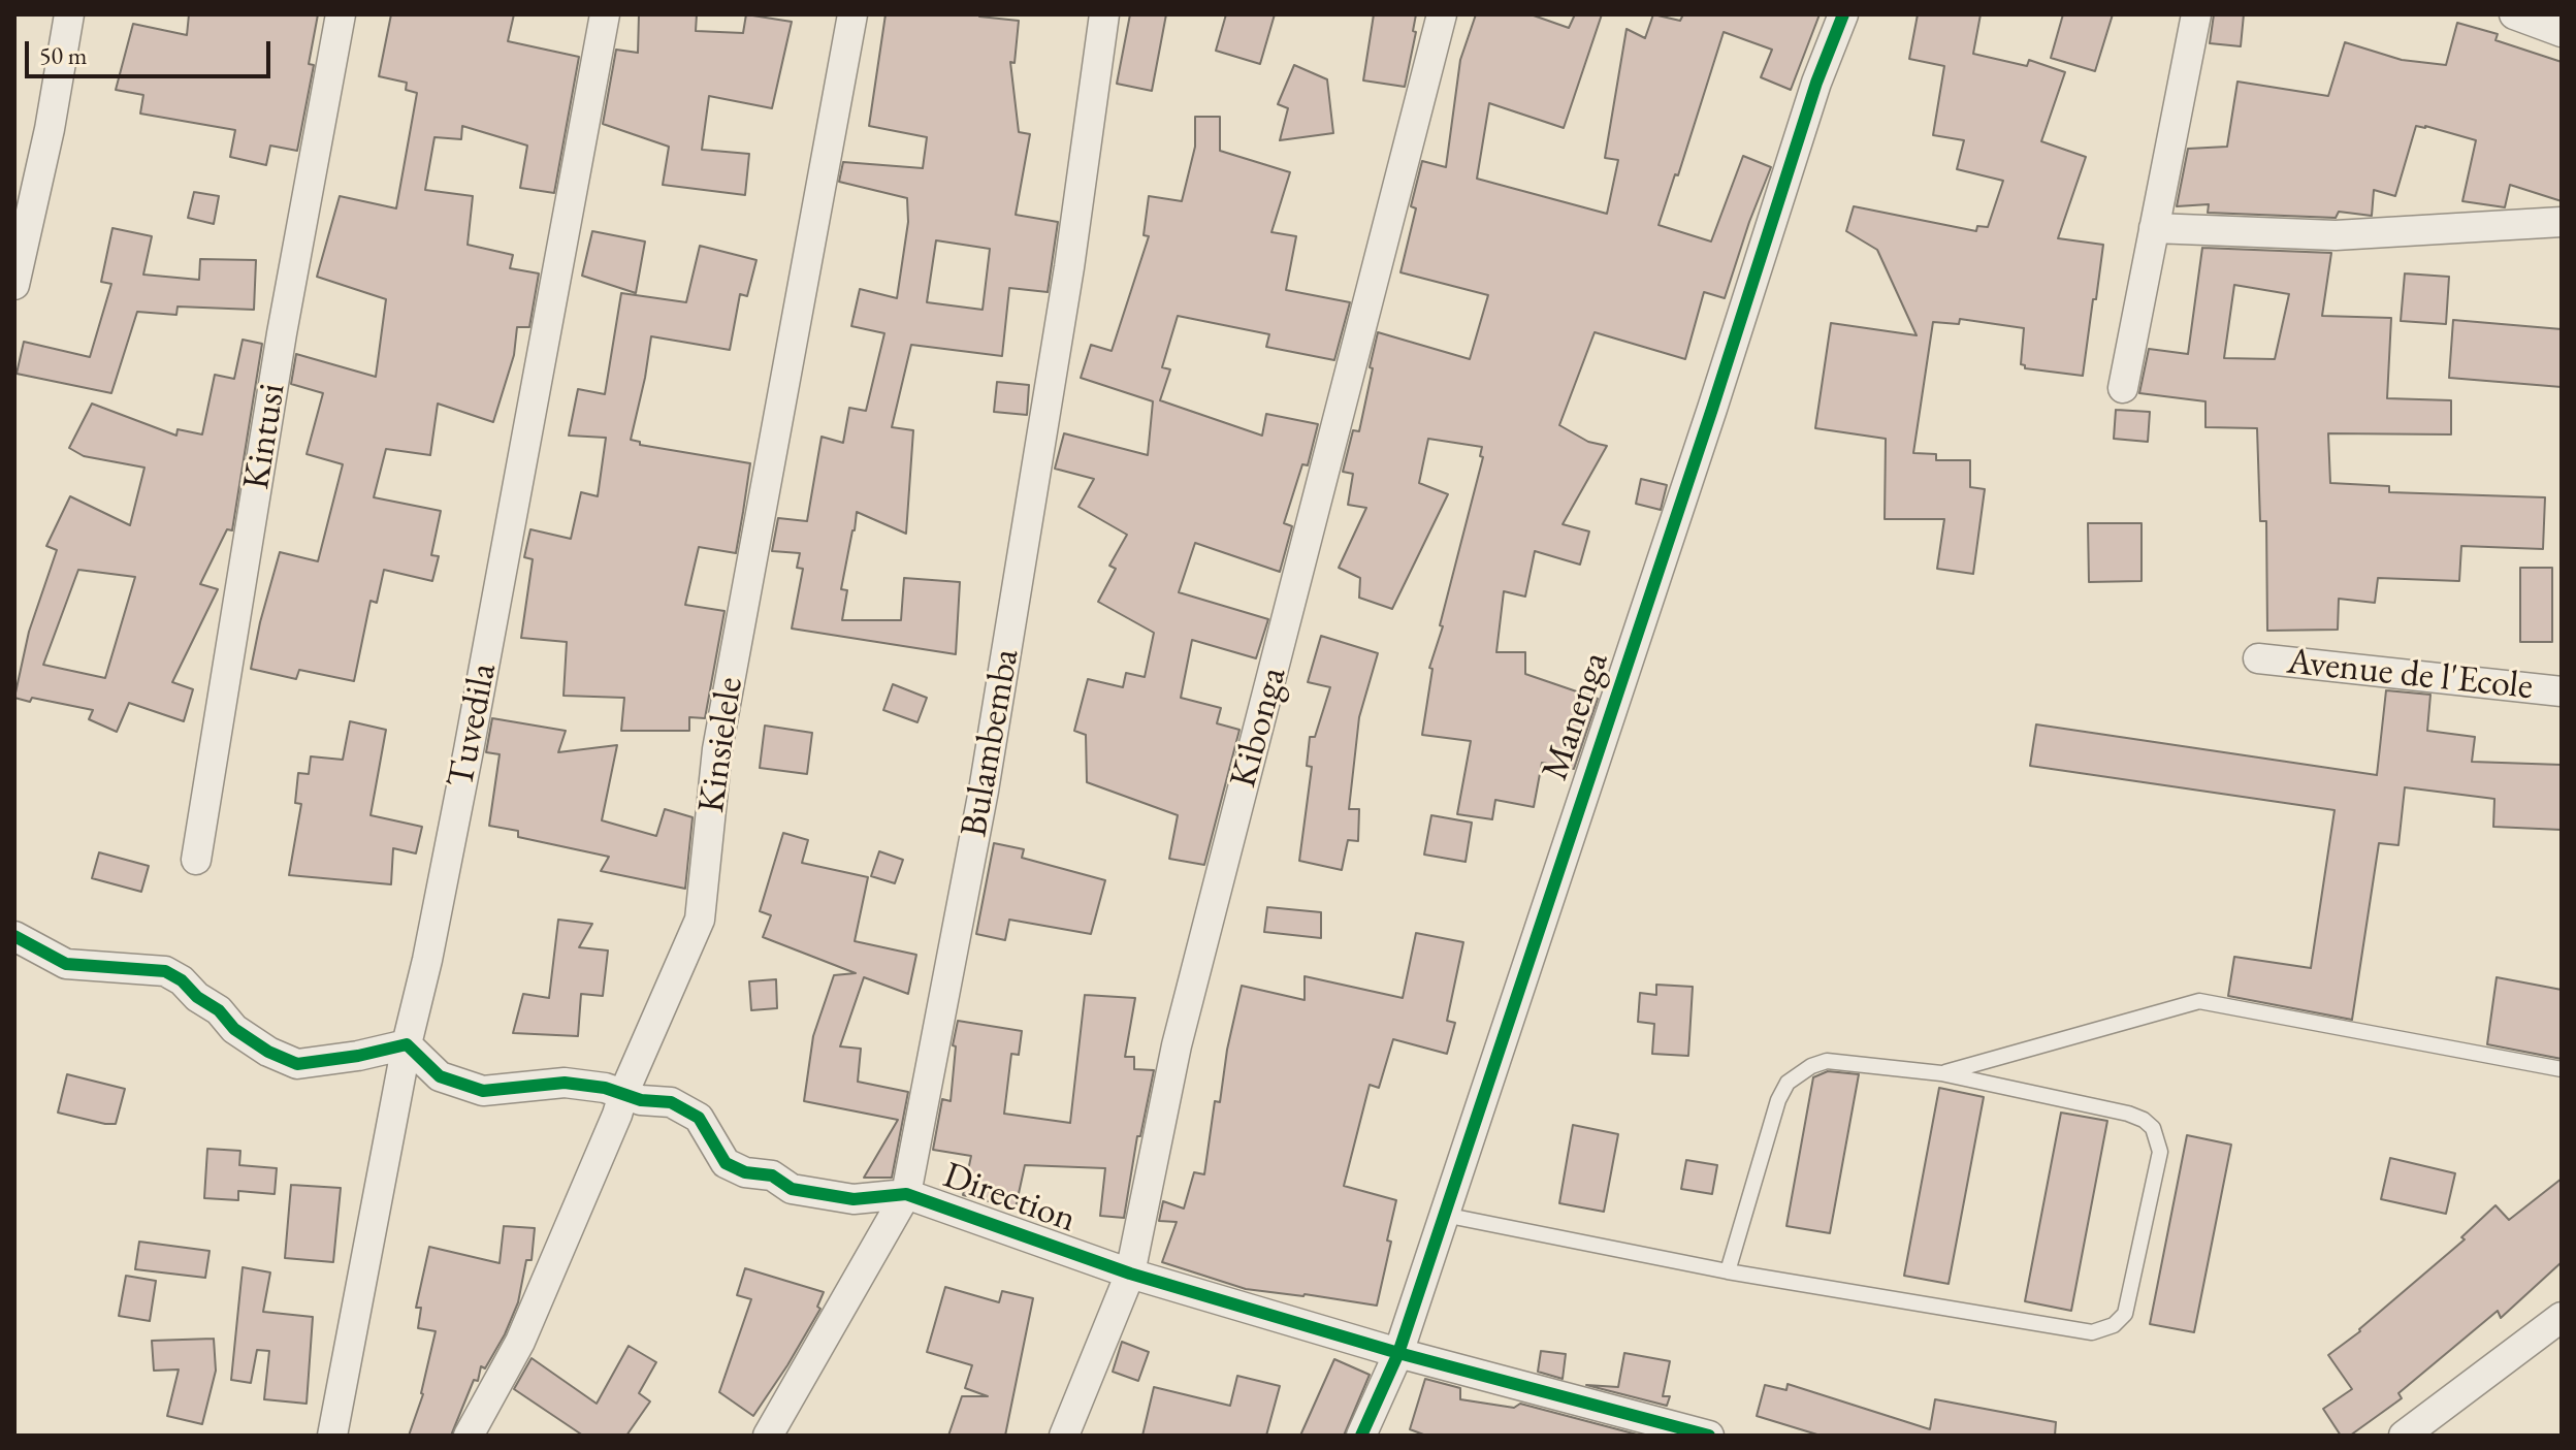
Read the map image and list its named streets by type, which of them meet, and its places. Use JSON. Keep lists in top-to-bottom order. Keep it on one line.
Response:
{"streets":{"street":["Kintusi","Avenue de l'Ecole","Manenga","Tuvedila","Kibonga","Bulambemba","Kinsielele","Direction"]},"crossings":[["Manenga","Direction"],["Tuvedila","Direction"],["Kibonga","Direction"],["Bulambemba","Direction"],["Kinsielele","Direction"]],"scale_bar":"50 m"}
